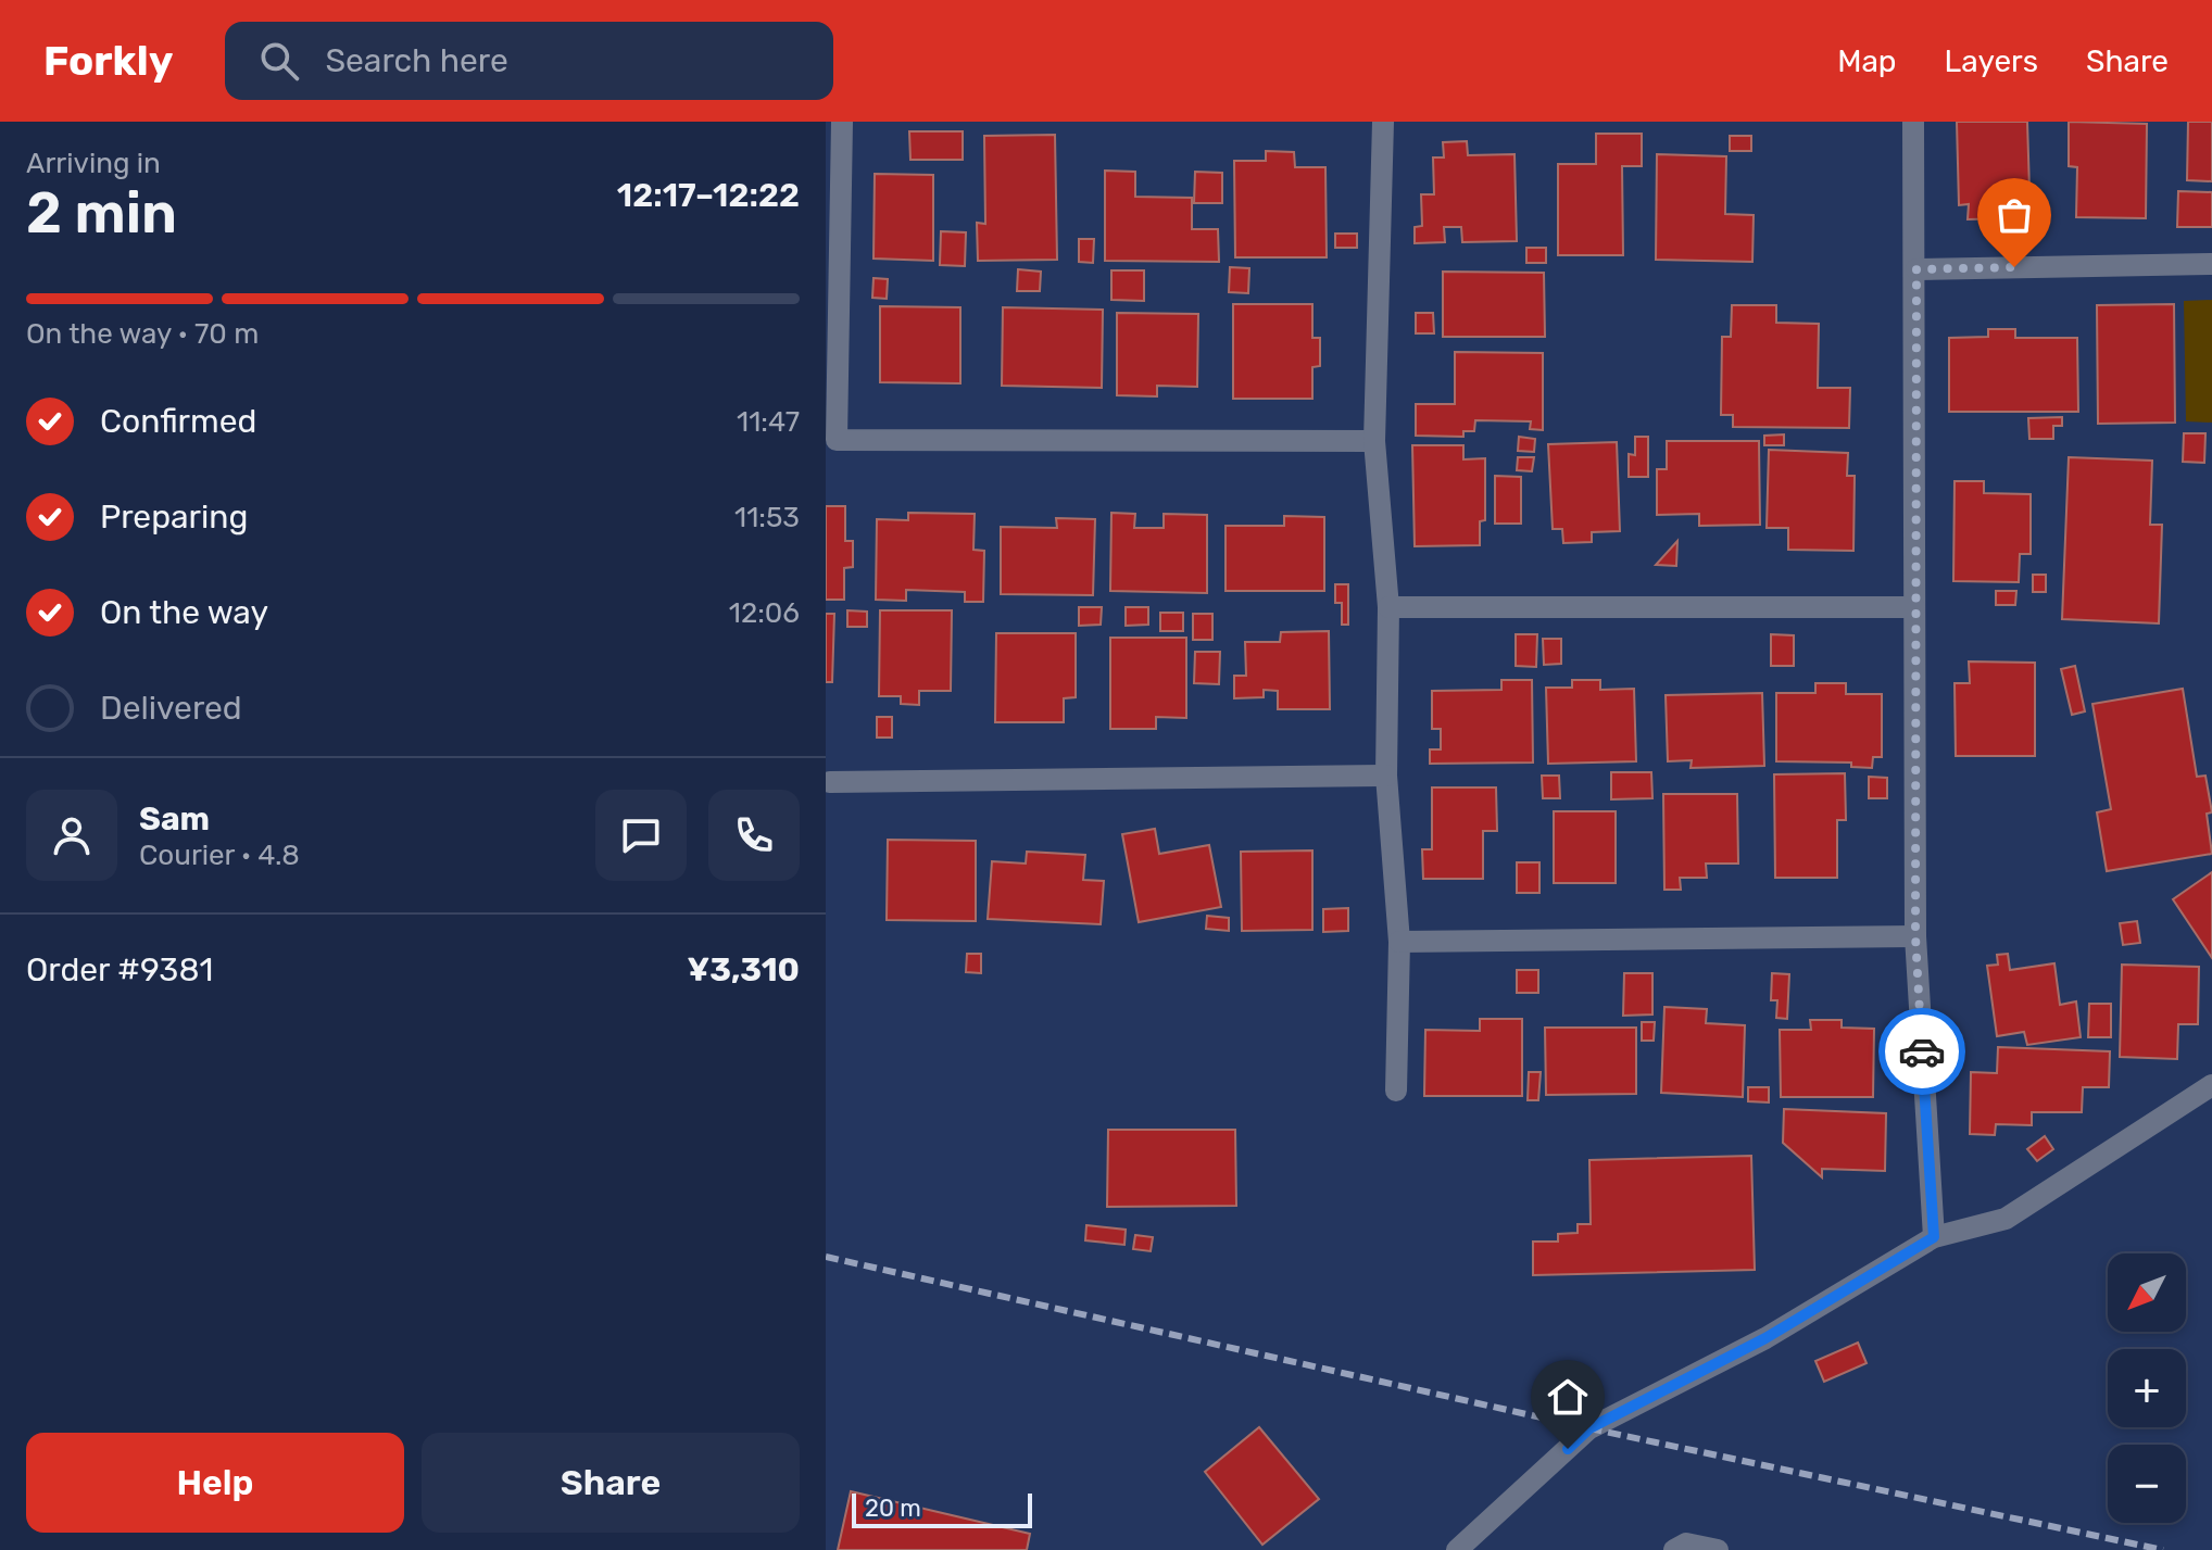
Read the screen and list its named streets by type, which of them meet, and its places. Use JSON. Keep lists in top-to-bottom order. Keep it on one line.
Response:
{"scale_bar":"20 m","north":"bottom left","page":{"header":"Forkly","search":"Search here","nav":["Map","Layers","Share"],"heading":["2 min","Arriving in","12:17–12:22"],"panel":["Sam","Courier · 4.8","Order #9381","¥3,310"],"bar":"On the way · 70 m","list":[["Confirmed","11:47"],["Preparing","11:53"],["On the way","12:06"],"Delivered"],"map_buttons":["+","−"],"buttons":["Help","Share"],"scale":"20 m"}}
